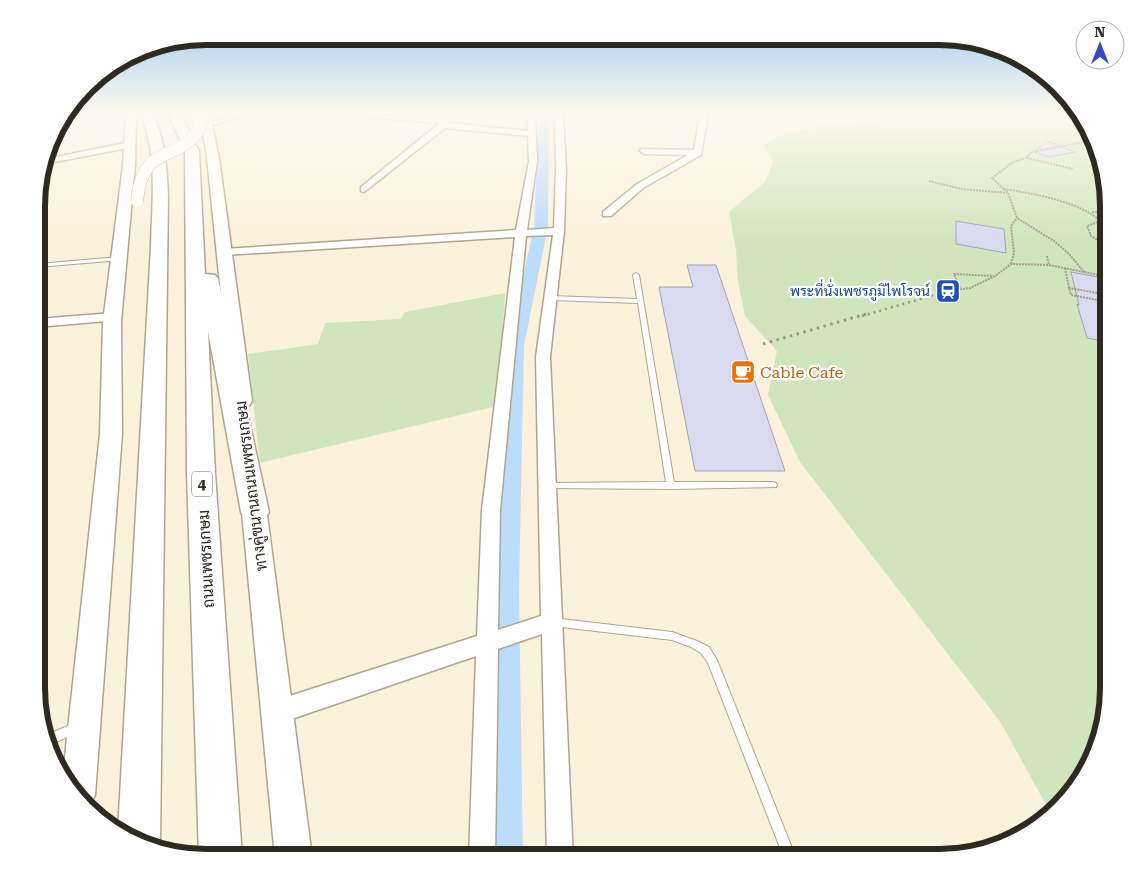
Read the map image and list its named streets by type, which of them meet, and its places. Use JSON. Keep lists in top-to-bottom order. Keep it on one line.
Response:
{"streets":{"highway":["4","ถนนเพชรเกษม"],"main road":["ทางคู่ขนานถนนเพชรเกษม"]},"places":{"station":["พระที่นั่งเพชรภูมิไพโรจน์"],"cafe":["Cable Cafe"]},"north":"top"}
